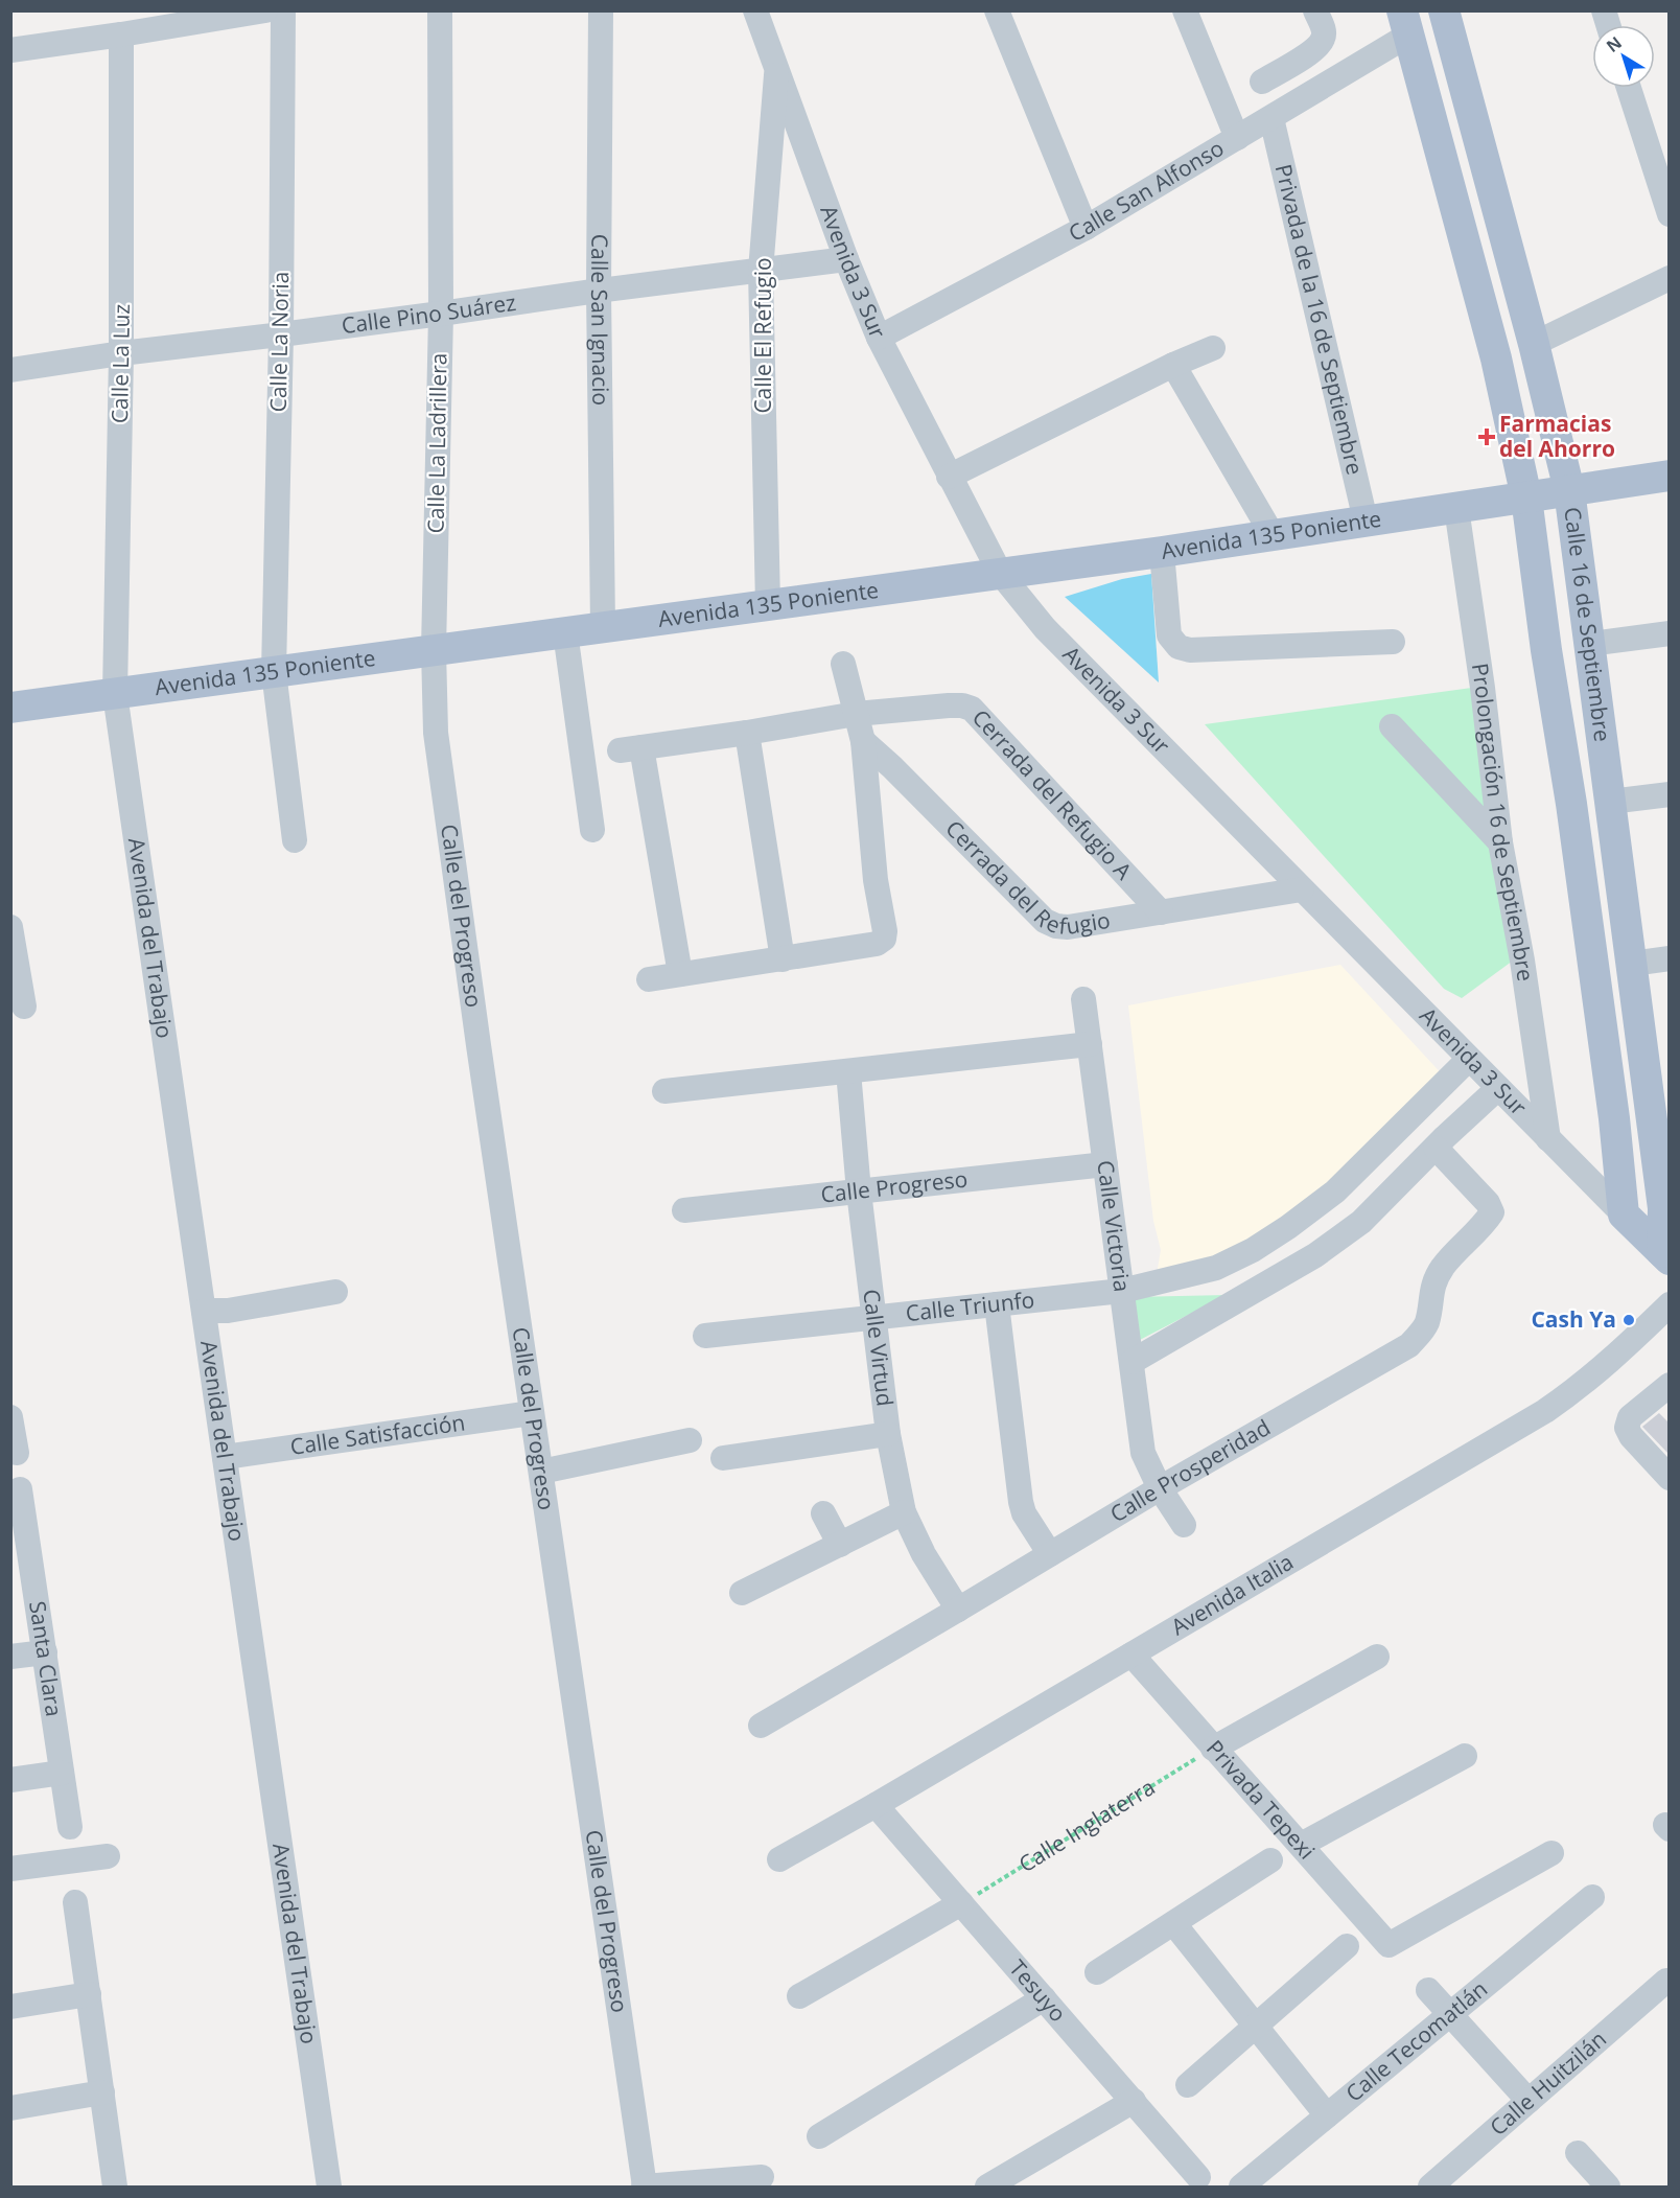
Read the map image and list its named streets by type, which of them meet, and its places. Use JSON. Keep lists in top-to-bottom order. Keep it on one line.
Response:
{"streets":{"main road":["Avenida 3 Sur","Avenida 135 Poniente","Calle 16 de Septiembre"],"street":["Calle San Alfonso","Calle Pino Suárez","Calle San Ignacio","Privada de la 16 de Septiembre","Calle El Refugio","Calle La Noria","Calle La Luz","Calle La Ladrillera","Cerrada del Refugio A","Prolongación 16 de Septiembre","Cerrada del Refugio","Calle del Progreso","Avenida del Trabajo","Calle Progreso","Calle Victoria","Calle Triunfo","Calle Virtud","Calle Satisfacción","Calle Prosperidad","Avenida Italia","Santa Clara","Privada Tepexi","Tesuyo","Calle Tecomatlán","Calle Huitzilán"],"path":["Calle Inglaterra"]},"crossings":[["Calle San Alfonso","Avenida 3 Sur"],["Calle San Alfonso","Privada de la 16 de Septiembre"],["Calle San Alfonso","Calle 16 de Septiembre"],["Avenida 3 Sur","Calle Pino Suárez"],["Avenida 3 Sur","Calle El Refugio"],["Avenida 3 Sur","Avenida 135 Poniente"],["Avenida 3 Sur","Calle 16 de Septiembre"],["Avenida 3 Sur","Prolongación 16 de Septiembre"],["Avenida 3 Sur","Cerrada del Refugio"],["Avenida 3 Sur","Calle Triunfo"],["Calle Pino Suárez","Calle San Ignacio"],["Calle Pino Suárez","Calle El Refugio"],["Calle Pino Suárez","Calle La Noria"],["Calle Pino Suárez","Calle La Luz"],["Calle Pino Suárez","Calle La Ladrillera"],["Calle San Ignacio","Avenida 135 Poniente"],["Privada de la 16 de Septiembre","Avenida 135 Poniente"],["Calle El Refugio","Avenida 135 Poniente"],["Calle La Noria","Avenida 135 Poniente"],["Calle La Luz","Avenida 135 Poniente"],["Calle La Luz","Avenida del Trabajo"],["Calle La Ladrillera","Avenida 135 Poniente"],["Calle La Ladrillera","Calle del Progreso"],["Avenida 135 Poniente","Calle 16 de Septiembre"],["Avenida 135 Poniente","Prolongación 16 de Septiembre"],["Avenida 135 Poniente","Calle del Progreso"],["Avenida 135 Poniente","Avenida del Trabajo"],["Cerrada del Refugio A","Cerrada del Refugio"],["Calle del Progreso","Calle Satisfacción"],["Avenida del Trabajo","Calle Satisfacción"],["Calle Progreso","Calle Victoria"],["Calle Progreso","Calle Virtud"],["Calle Victoria","Calle Triunfo"],["Calle Victoria","Calle Prosperidad"],["Calle Triunfo","Calle Virtud"],["Calle Virtud","Calle Prosperidad"],["Avenida Italia","Privada Tepexi"],["Avenida Italia","Tesuyo"],["Privada Tepexi","Calle Inglaterra"],["Calle Inglaterra","Tesuyo"]],"places":{"health":["Farmacias del Ahorro"],"other":["Cash Ya"]},"north":"top left"}
